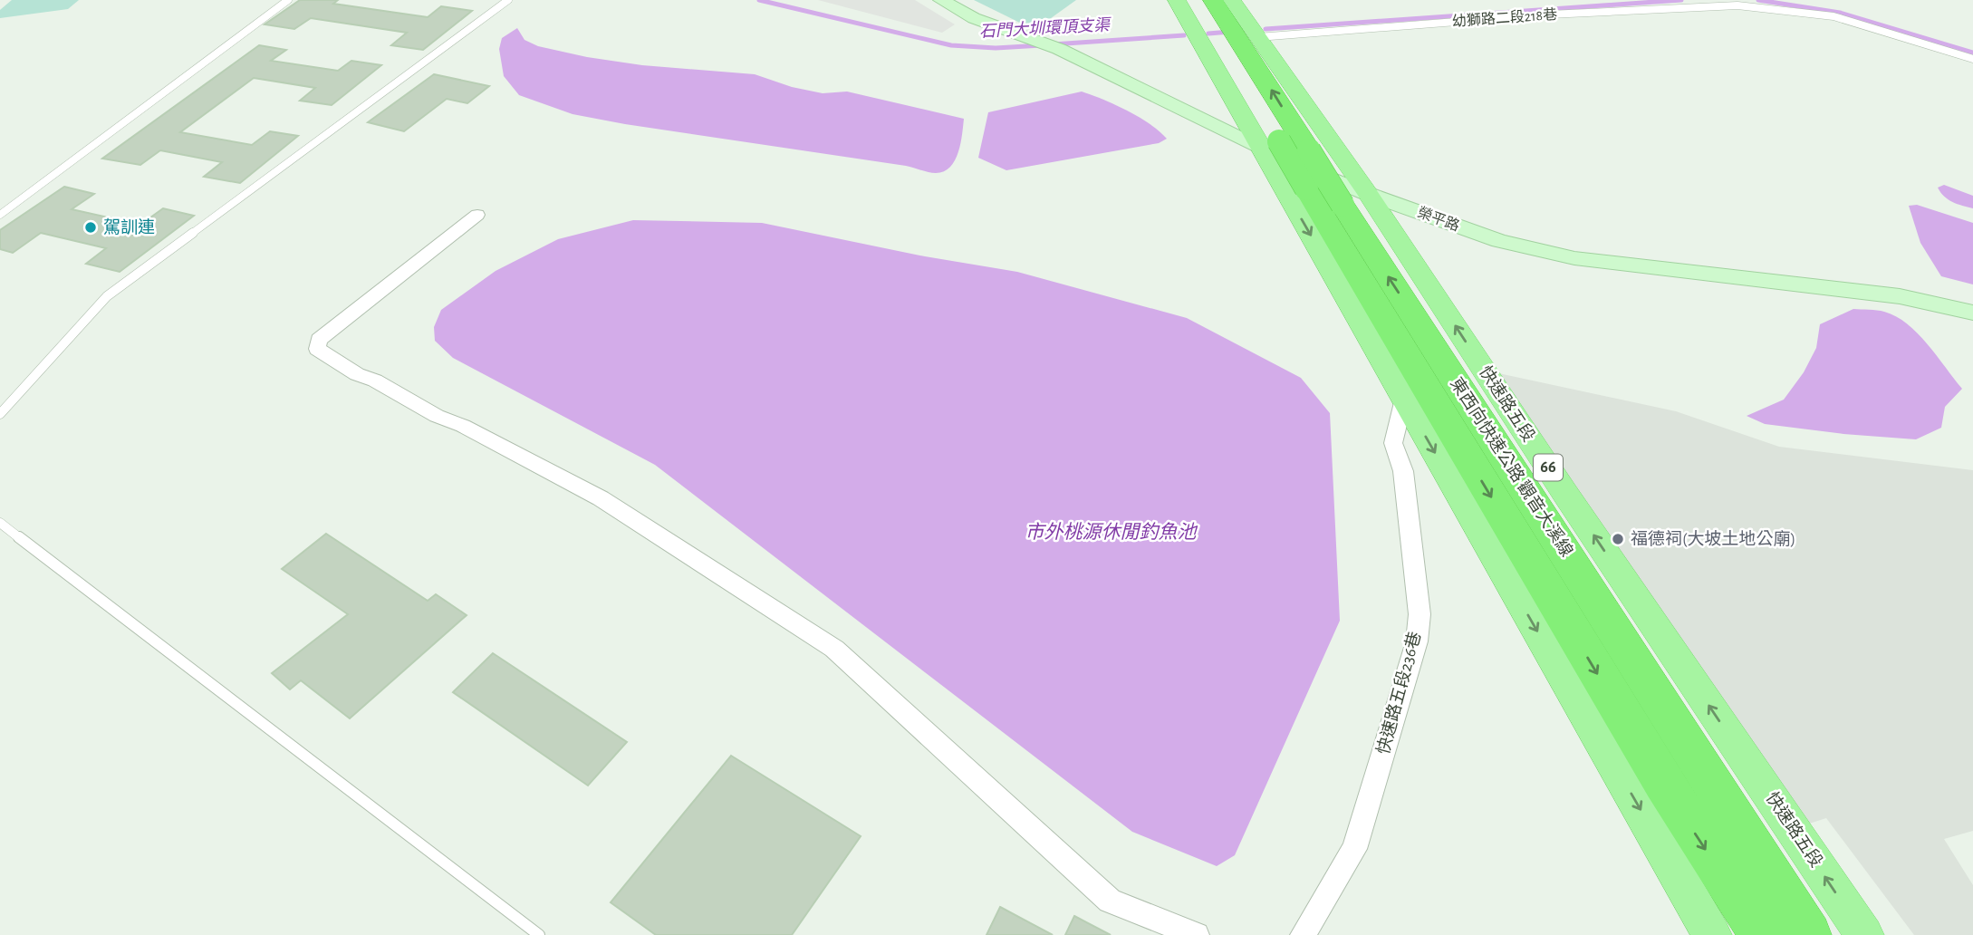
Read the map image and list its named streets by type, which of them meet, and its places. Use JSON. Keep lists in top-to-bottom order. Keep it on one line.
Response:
{"streets":{"highway":["東西向快速公路 觀音大溪線","66"],"main road":["快速路五段"],"street":["榮平路","快速路五段236巷"],"lane":["幼獅路二段218巷"]},"crossings":[["幼獅路二段218巷","快速路五段"],["幼獅路二段218巷","東西向快速公路 觀音大溪線"],["榮平路","快速路五段"],["榮平路","東西向快速公路 觀音大溪線"],["榮平路","66"],["快速路五段","東西向快速公路 觀音大溪線"],["東西向快速公路 觀音大溪線","66"],["66","快速路五段236巷"]],"water":["石門大圳環頂支渠","市外桃源休閒釣魚池"],"places":["駕訓連","福德祠(大坡土地公廟)"]}
